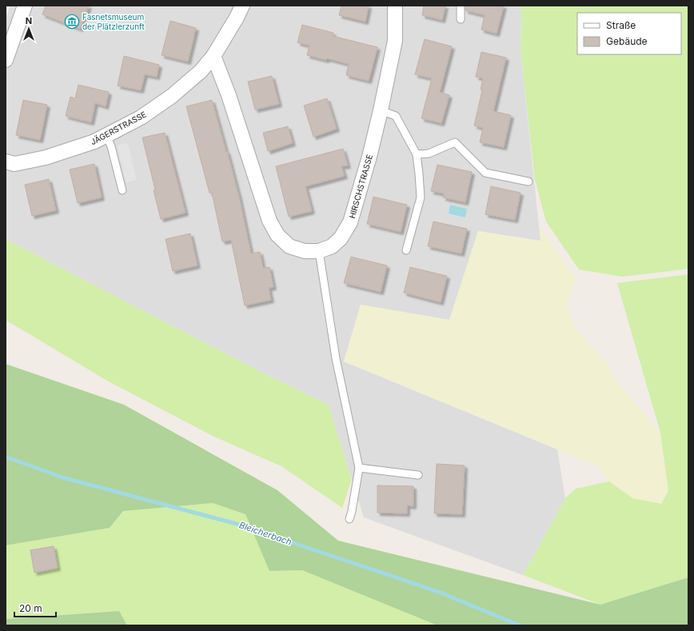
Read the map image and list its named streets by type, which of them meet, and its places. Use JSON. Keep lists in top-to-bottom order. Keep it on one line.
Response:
{"streets":{"street":["JÄGERSTRASSE","HIRSCHSTRASSE"]},"crossings":[["JÄGERSTRASSE","HIRSCHSTRASSE"]],"water":["Bleicherbach"],"places":{"museum":["Fasnetsmuseum der Plätzlerzunft"]},"legend":["Straße","Gebäude"],"scale_bar":"20 m","north":"top"}
